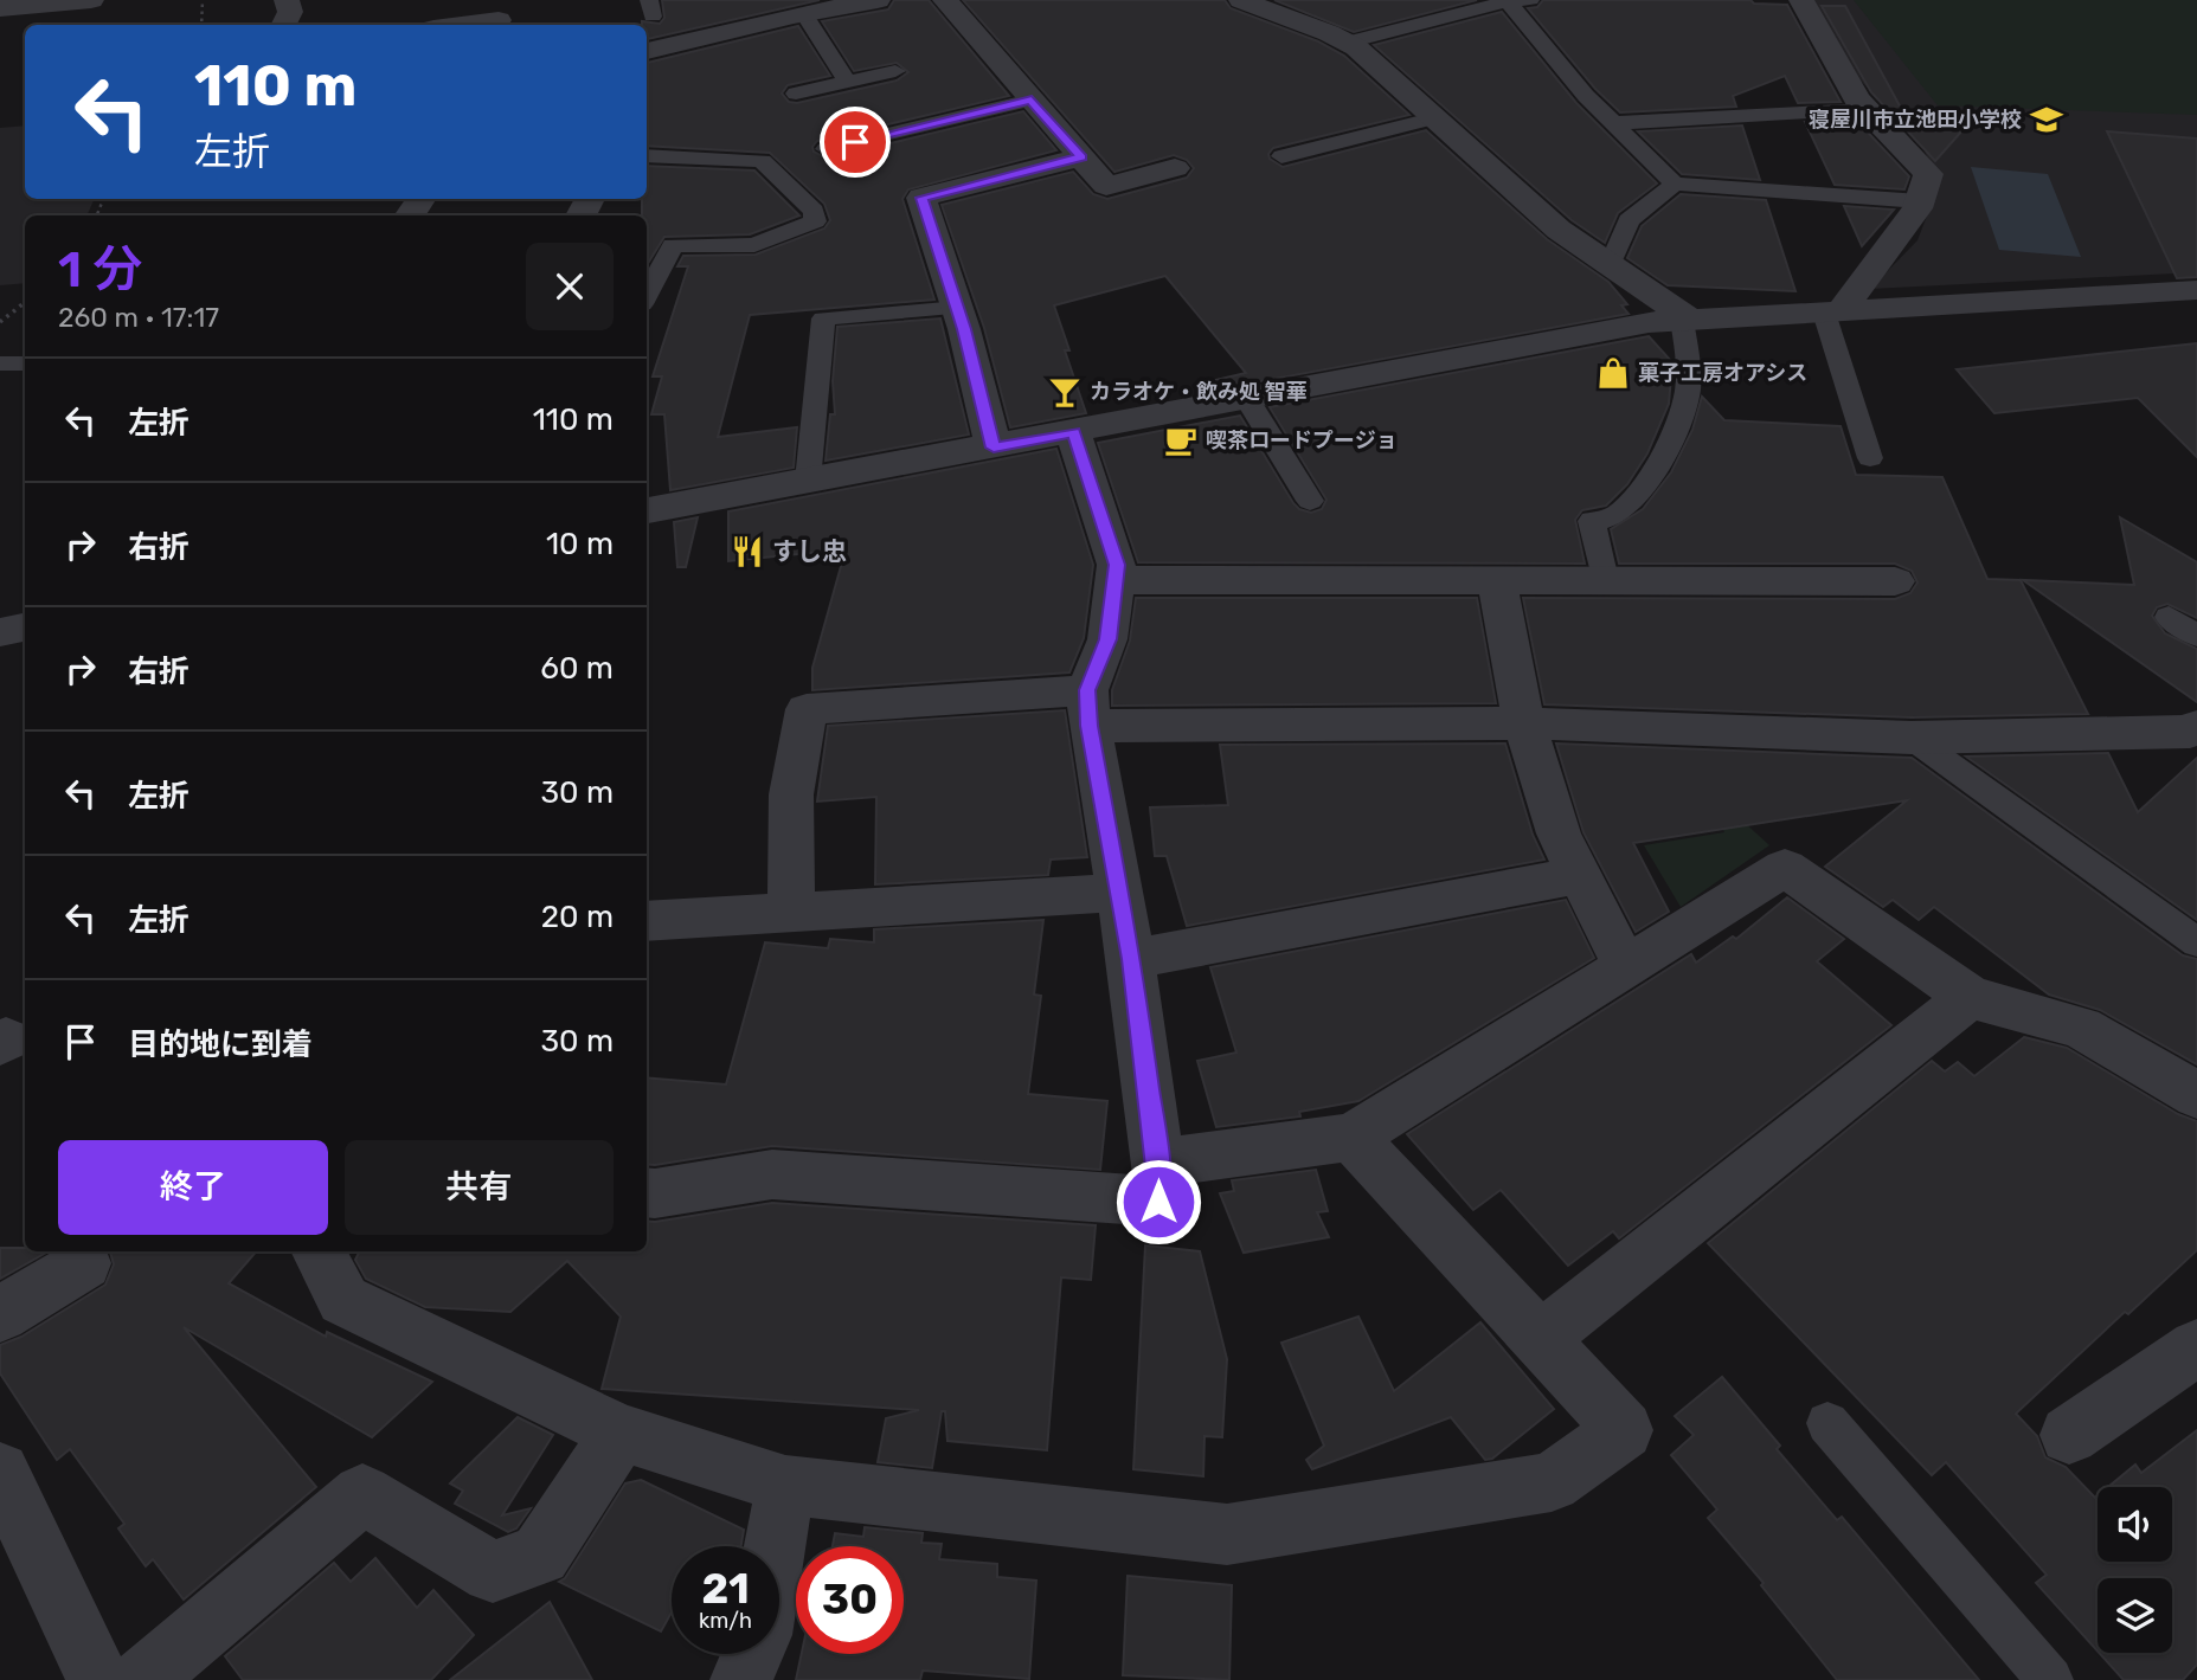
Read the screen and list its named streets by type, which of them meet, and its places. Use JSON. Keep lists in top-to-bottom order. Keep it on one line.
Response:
{"places":{"school or university":["寝屋川市立池田小学校"],"shop":["菓子工房オアシス"],"bar":["カラオケ・飲み処 智華"],"cafe":["喫茶ロードプージョ"],"restaurant":["すし忠"]},"page":{"turn":["110 m","左折"],"heading":["1 分","260 m · 17:17"],"list":[{"name":"左折","value":"110 m"},{"name":"右折","value":"10 m"},{"name":"右折","value":"60 m"},{"name":"左折","value":"30 m"},{"name":"左折","value":"20 m"},{"name":"目的地に到着","value":"30 m"}],"buttons":["終了","共有"],"speed":"21 km/h","limit":"30"}}
